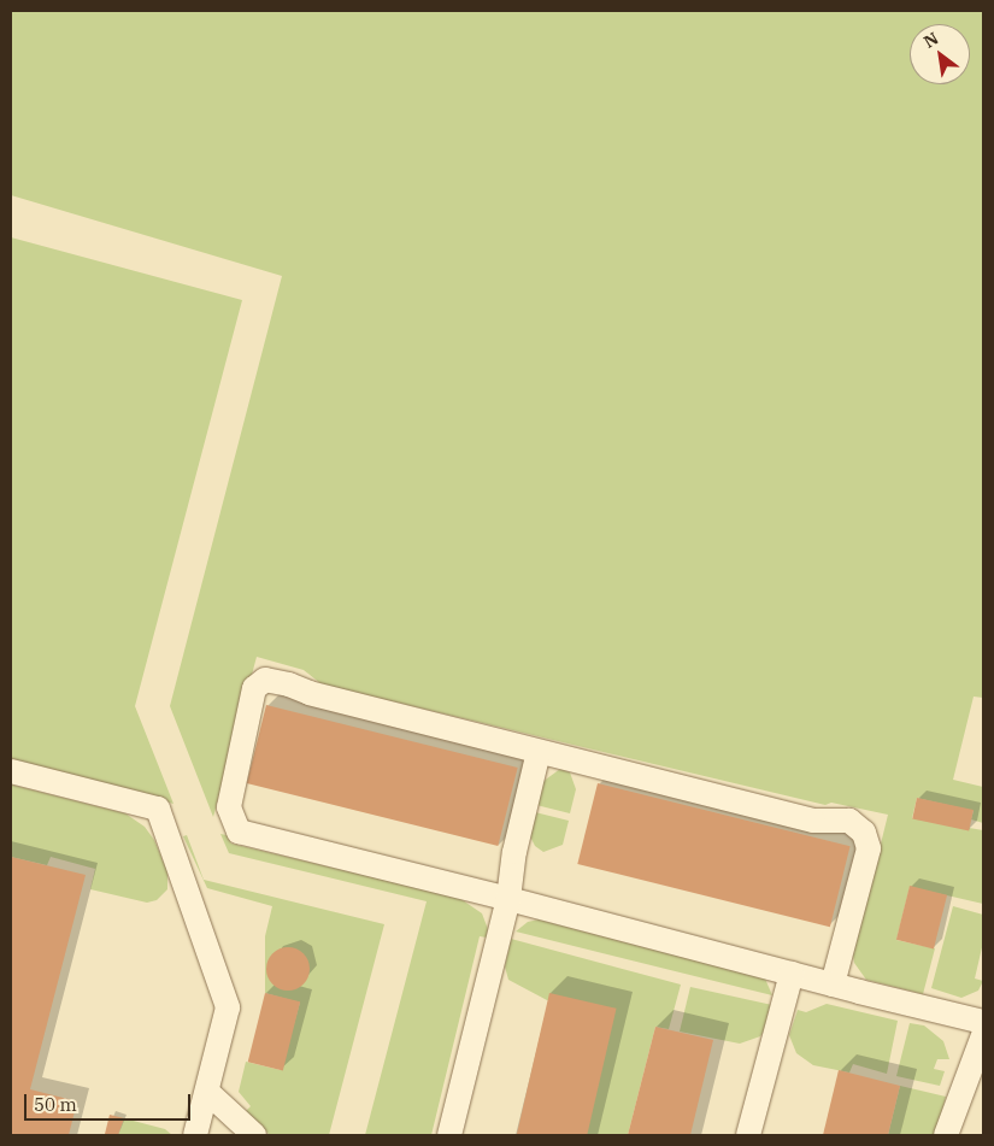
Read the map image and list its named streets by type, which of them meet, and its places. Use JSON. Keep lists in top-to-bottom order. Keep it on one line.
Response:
{"scale_bar":"50 m","north":"top left"}
